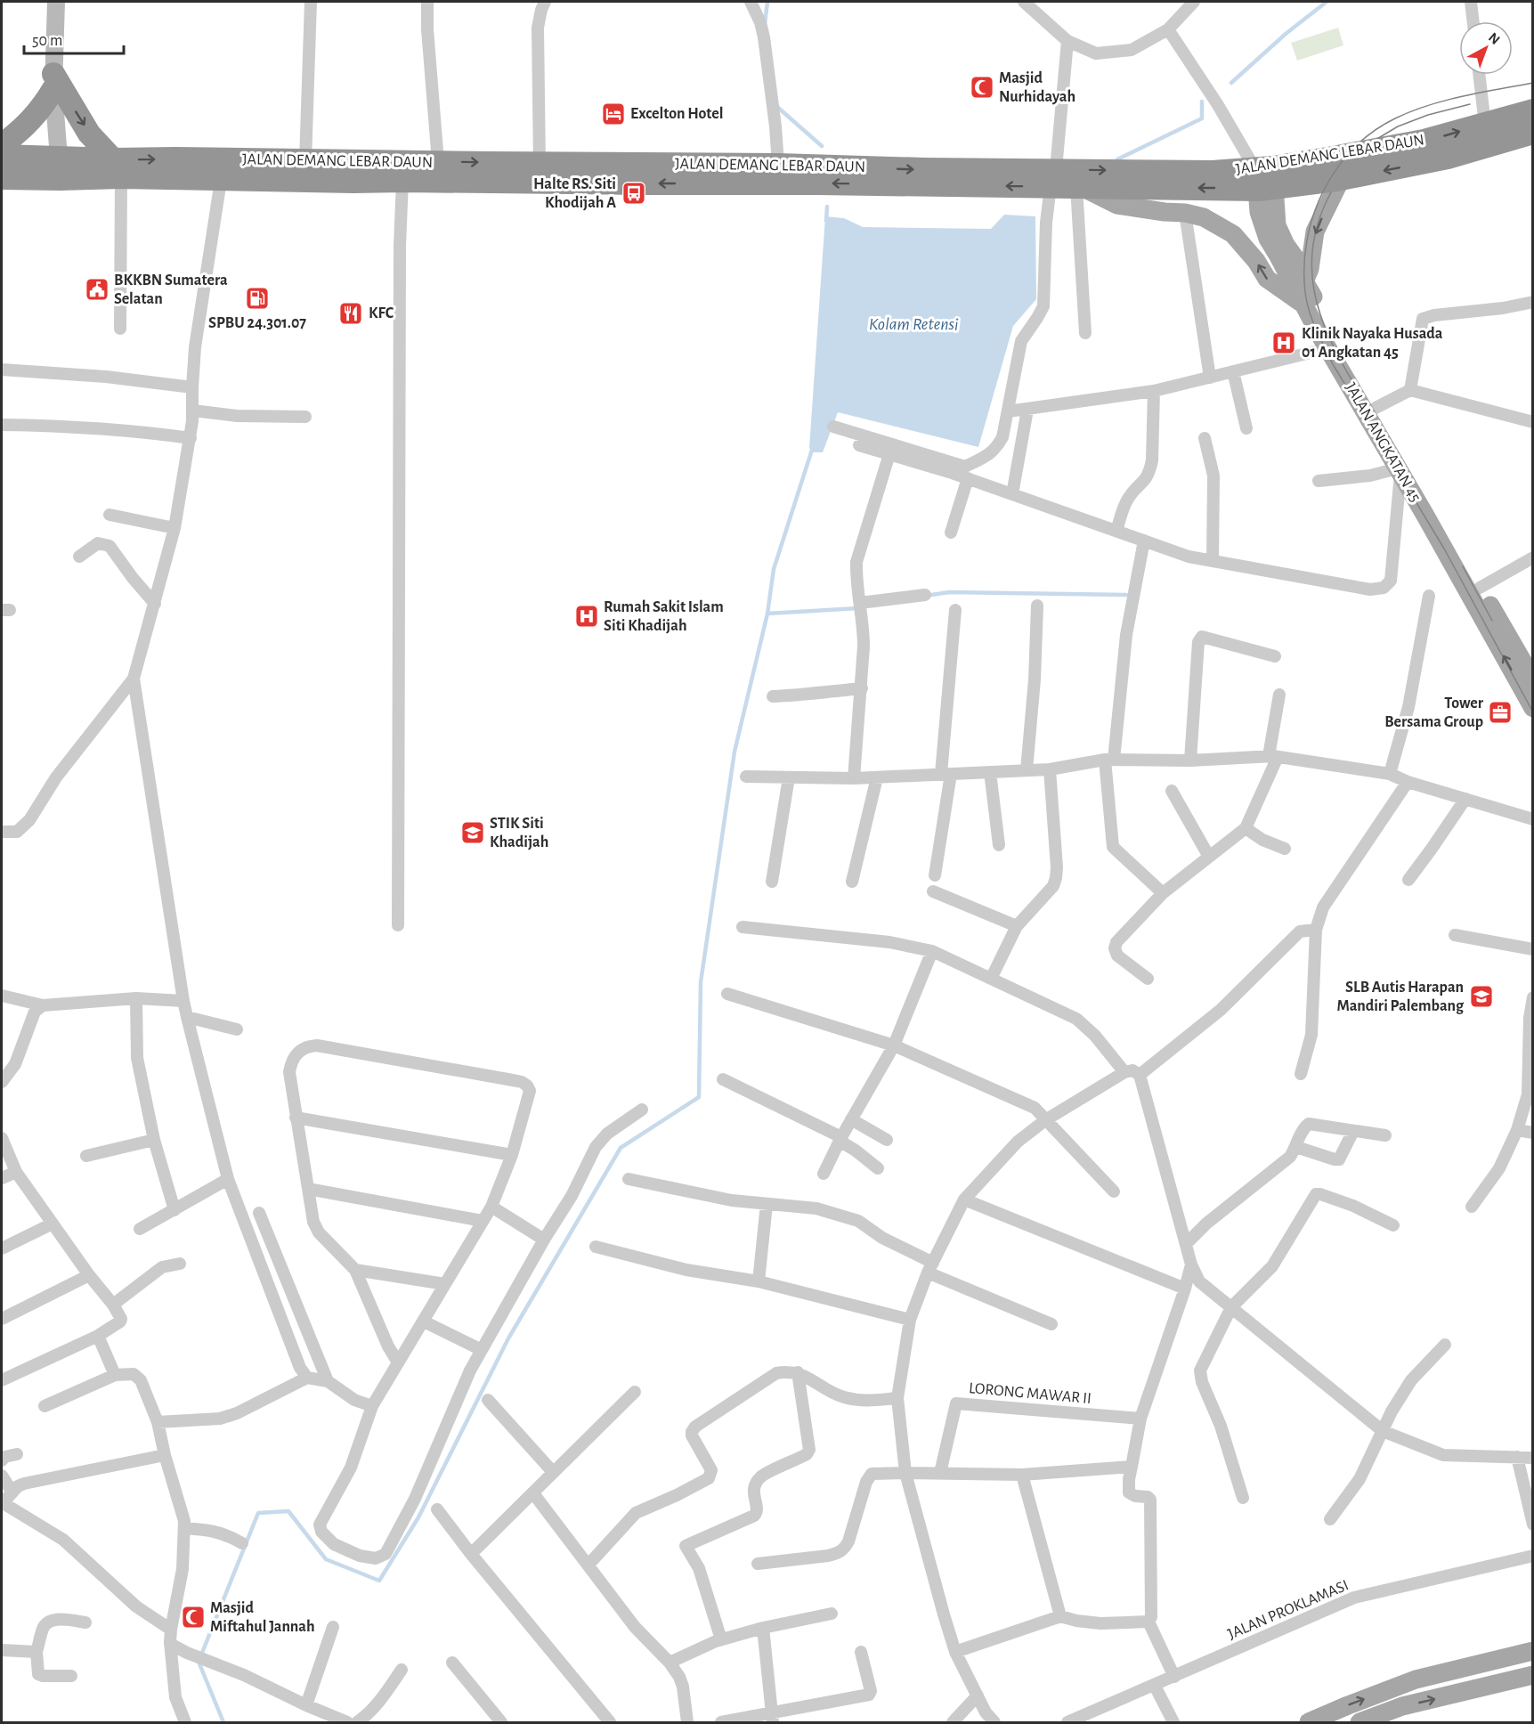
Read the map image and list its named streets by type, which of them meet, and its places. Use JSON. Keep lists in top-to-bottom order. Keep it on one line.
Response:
{"streets":{"highway":["JALAN DEMANG LEBAR DAUN"],"main road":["JALAN ANGKATAN 45"],"street":["LORONG MAWAR II","JALAN PROKLAMASI"]},"crossings":[["JALAN DEMANG LEBAR DAUN","JALAN ANGKATAN 45"]],"water":["Kolam Retensi"],"places":{"mosque":["Masjid Nurhidayah","Masjid Miftahul Jannah"],"hotel":["Excelton Hotel"],"bus stop":["Halte RS. Siti Khodijah A"],"public building":["BKKBN Sumatera Selatan"],"fuel station":["SPBU 24.301.07"],"restaurant":["KFC"],"hospital":["Klinik Nayaka Husada 01 Angkatan 45","Rumah Sakit Islam Siti Khadijah"],"office":["Tower Bersama Group"],"school or university":["STIK Siti Khadijah","SLB Autis Harapan Mandiri Palembang"]},"scale_bar":"50 m","north":"top right"}
